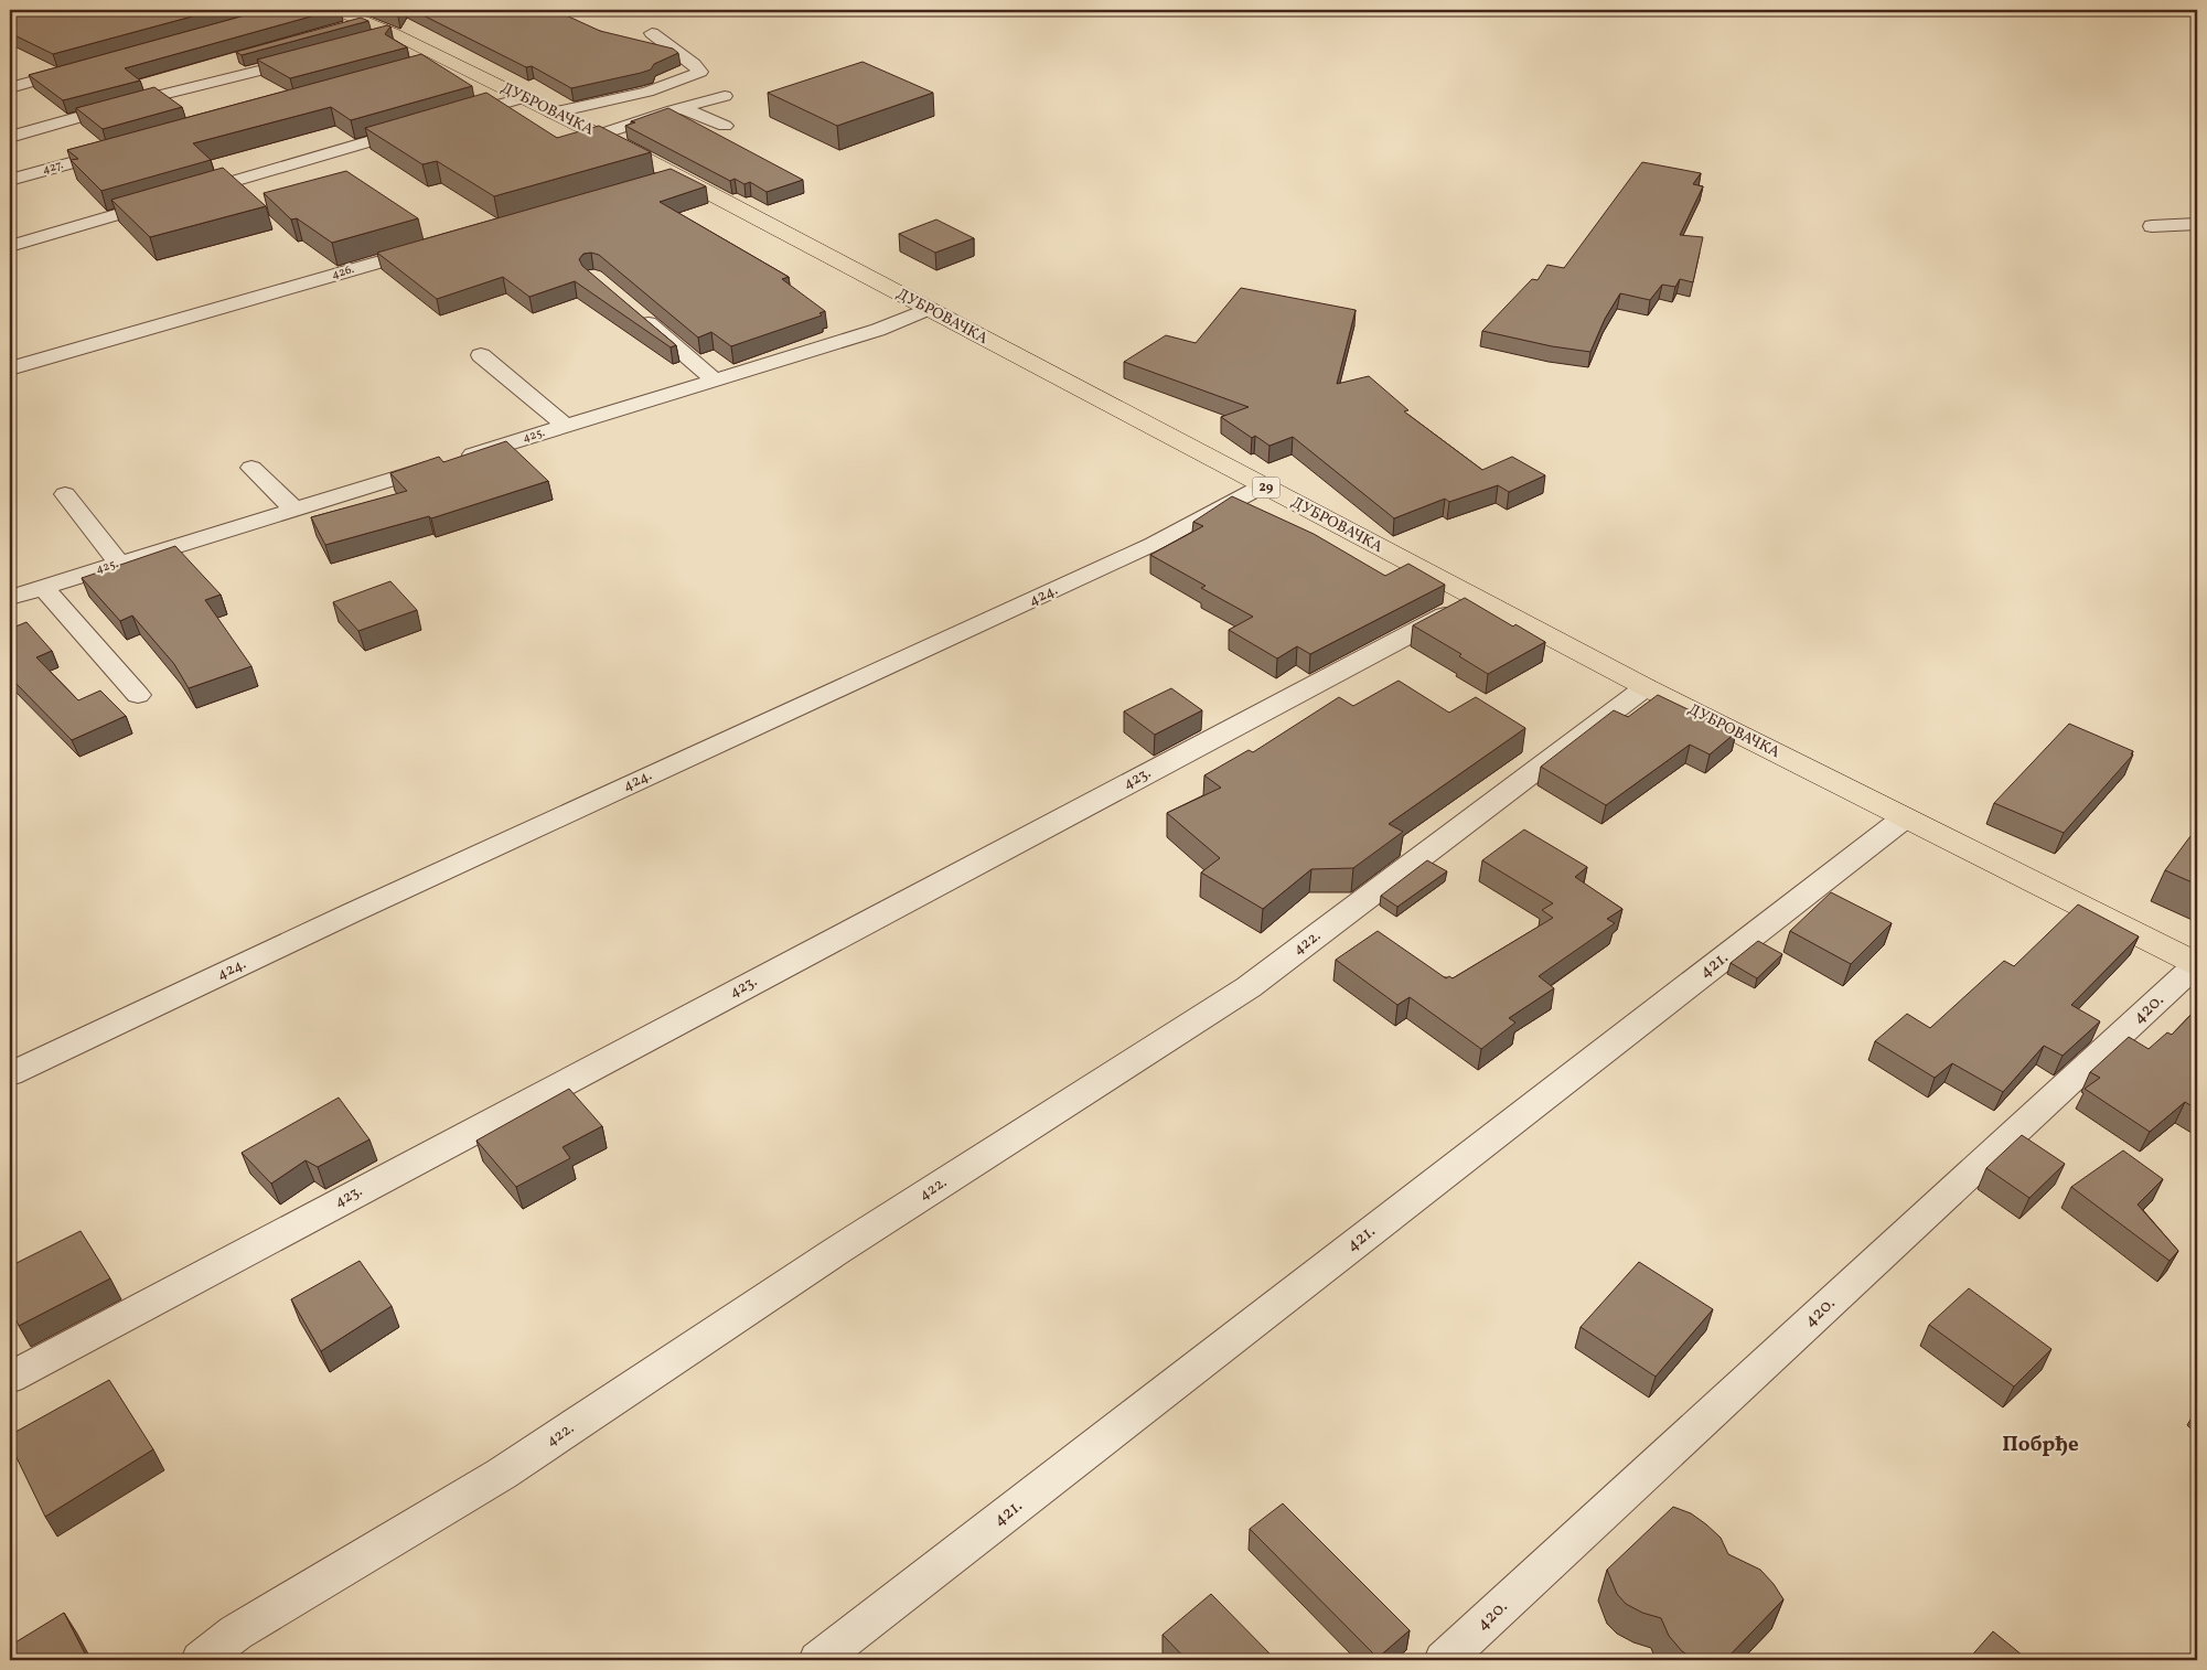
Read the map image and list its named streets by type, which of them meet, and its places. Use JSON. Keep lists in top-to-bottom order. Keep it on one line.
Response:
{"streets":{"main road":["ДУБРОВАЧКА","29"],"street":["427.","426.","425.","424.","423.","422.","421.","420."]},"crossings":[["ДУБРОВАЧКА","425."],["ДУБРОВАЧКА","424."],["ДУБРОВАЧКА","423."],["ДУБРОВАЧКА","422."],["ДУБРОВАЧКА","421."],["ДУБРОВАЧКА","420."]],"districts":["Побрђе"]}
